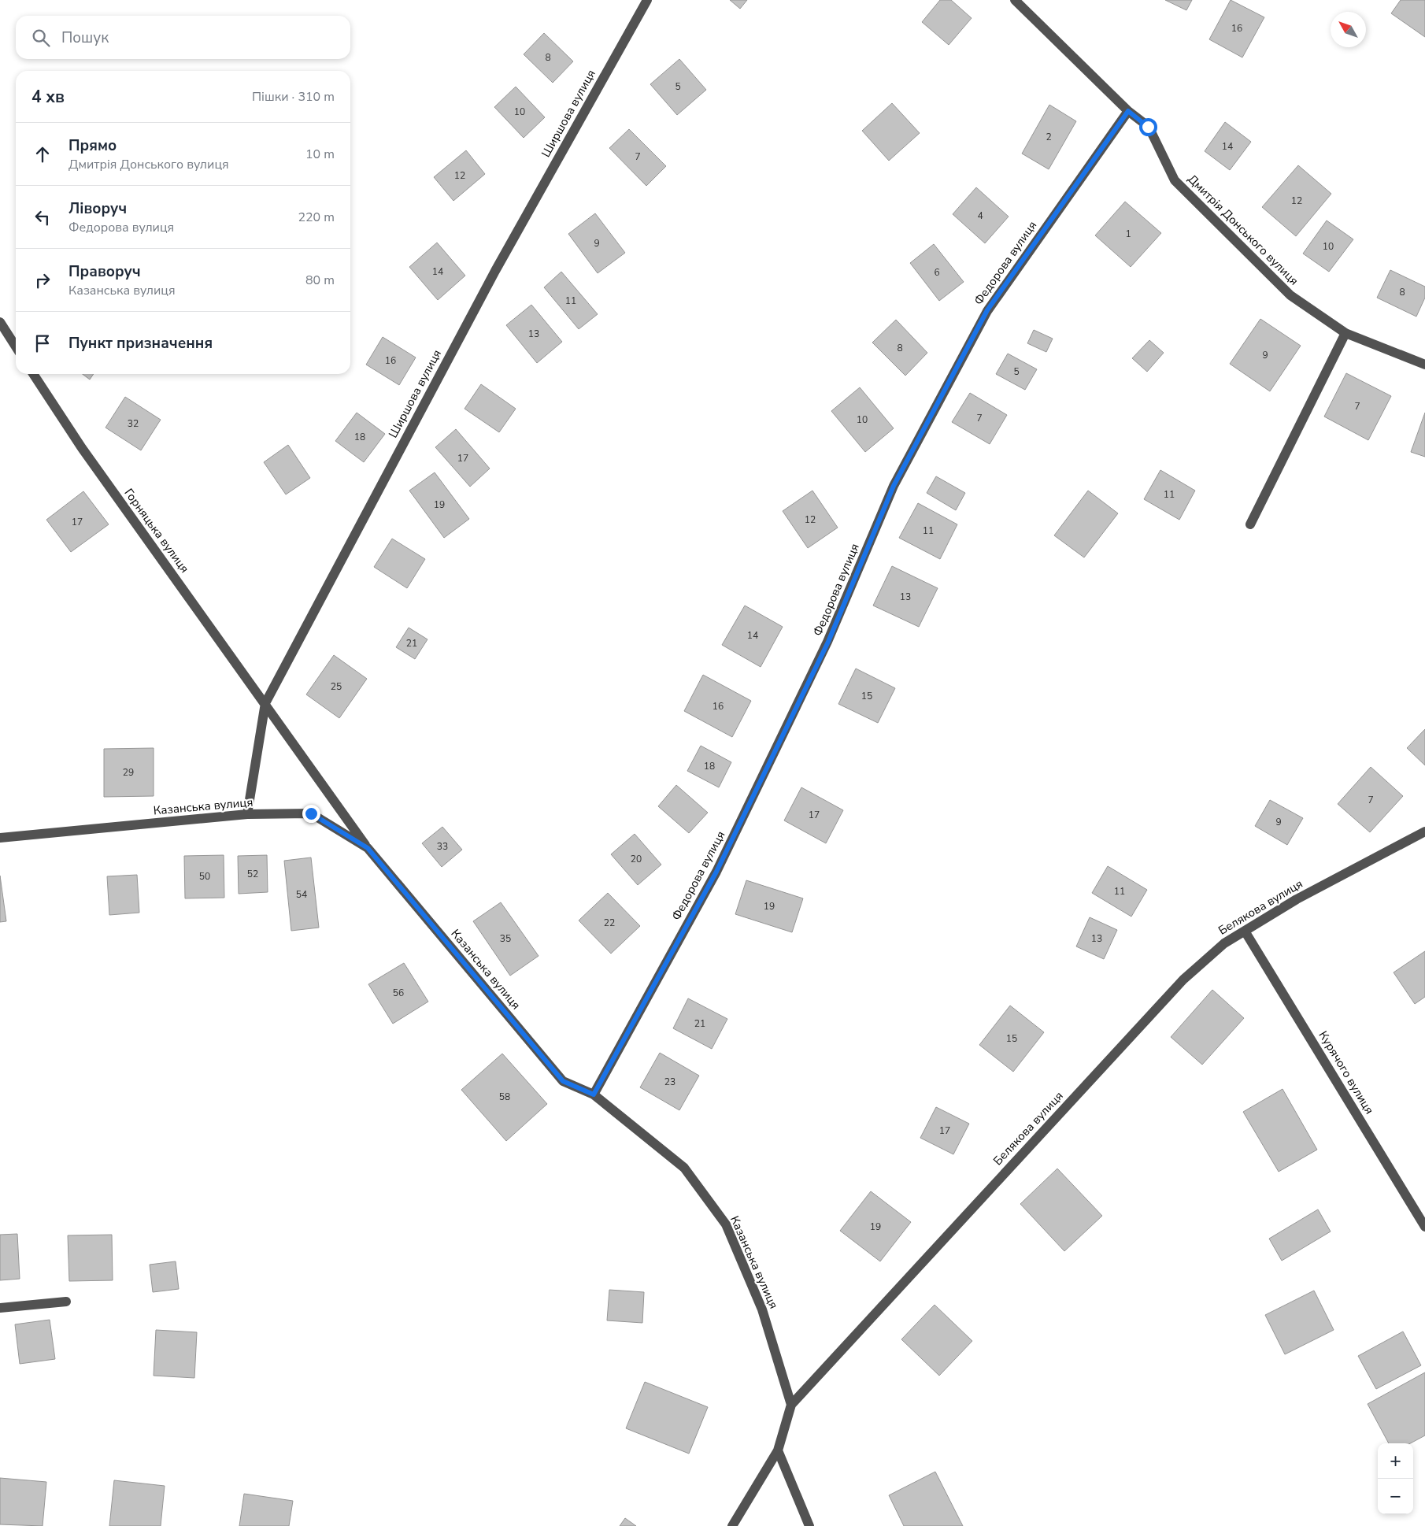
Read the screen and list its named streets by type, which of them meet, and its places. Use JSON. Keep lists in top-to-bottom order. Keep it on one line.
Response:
{"streets":{"street":["Ширшова вулиця","Дмитрія Донського вулиця","Федорова вулиця","Горняцька вулиця","Казанська вулиця","Белякова вулиця","Курячого вулиця"]},"crossings":[["Ширшова вулиця","Горняцька вулиця"],["Ширшова вулиця","Казанська вулиця"],["Дмитрія Донського вулиця","Федорова вулиця"],["Федорова вулиця","Казанська вулиця"],["Горняцька вулиця","Казанська вулиця"],["Казанська вулиця","Белякова вулиця"],["Белякова вулиця","Курячого вулиця"]],"house_numbers":["16","8","5","10","2","14","7","12","12","4","1","9","10","14","6","8","11","13","8","9","16","5","7","7","10","32","18","17","11","19","12","17","11","13","14","21","25","15","16","18","29","7","17","9","33","20","52","50","11","54","19","22","35","13","56","21","15","23","58","17","19"],"north":"top left","page":{"search":"Пошук","heading":["4 хв","Пішки · 310 m"],"list":[["Прямо","Дмитрія Донського вулиця","10 m"],["Ліворуч","Федорова вулиця","220 m"],["Праворуч","Казанська вулиця","80 m"],"Пункт призначення"],"map_buttons":["+","−"]}}
